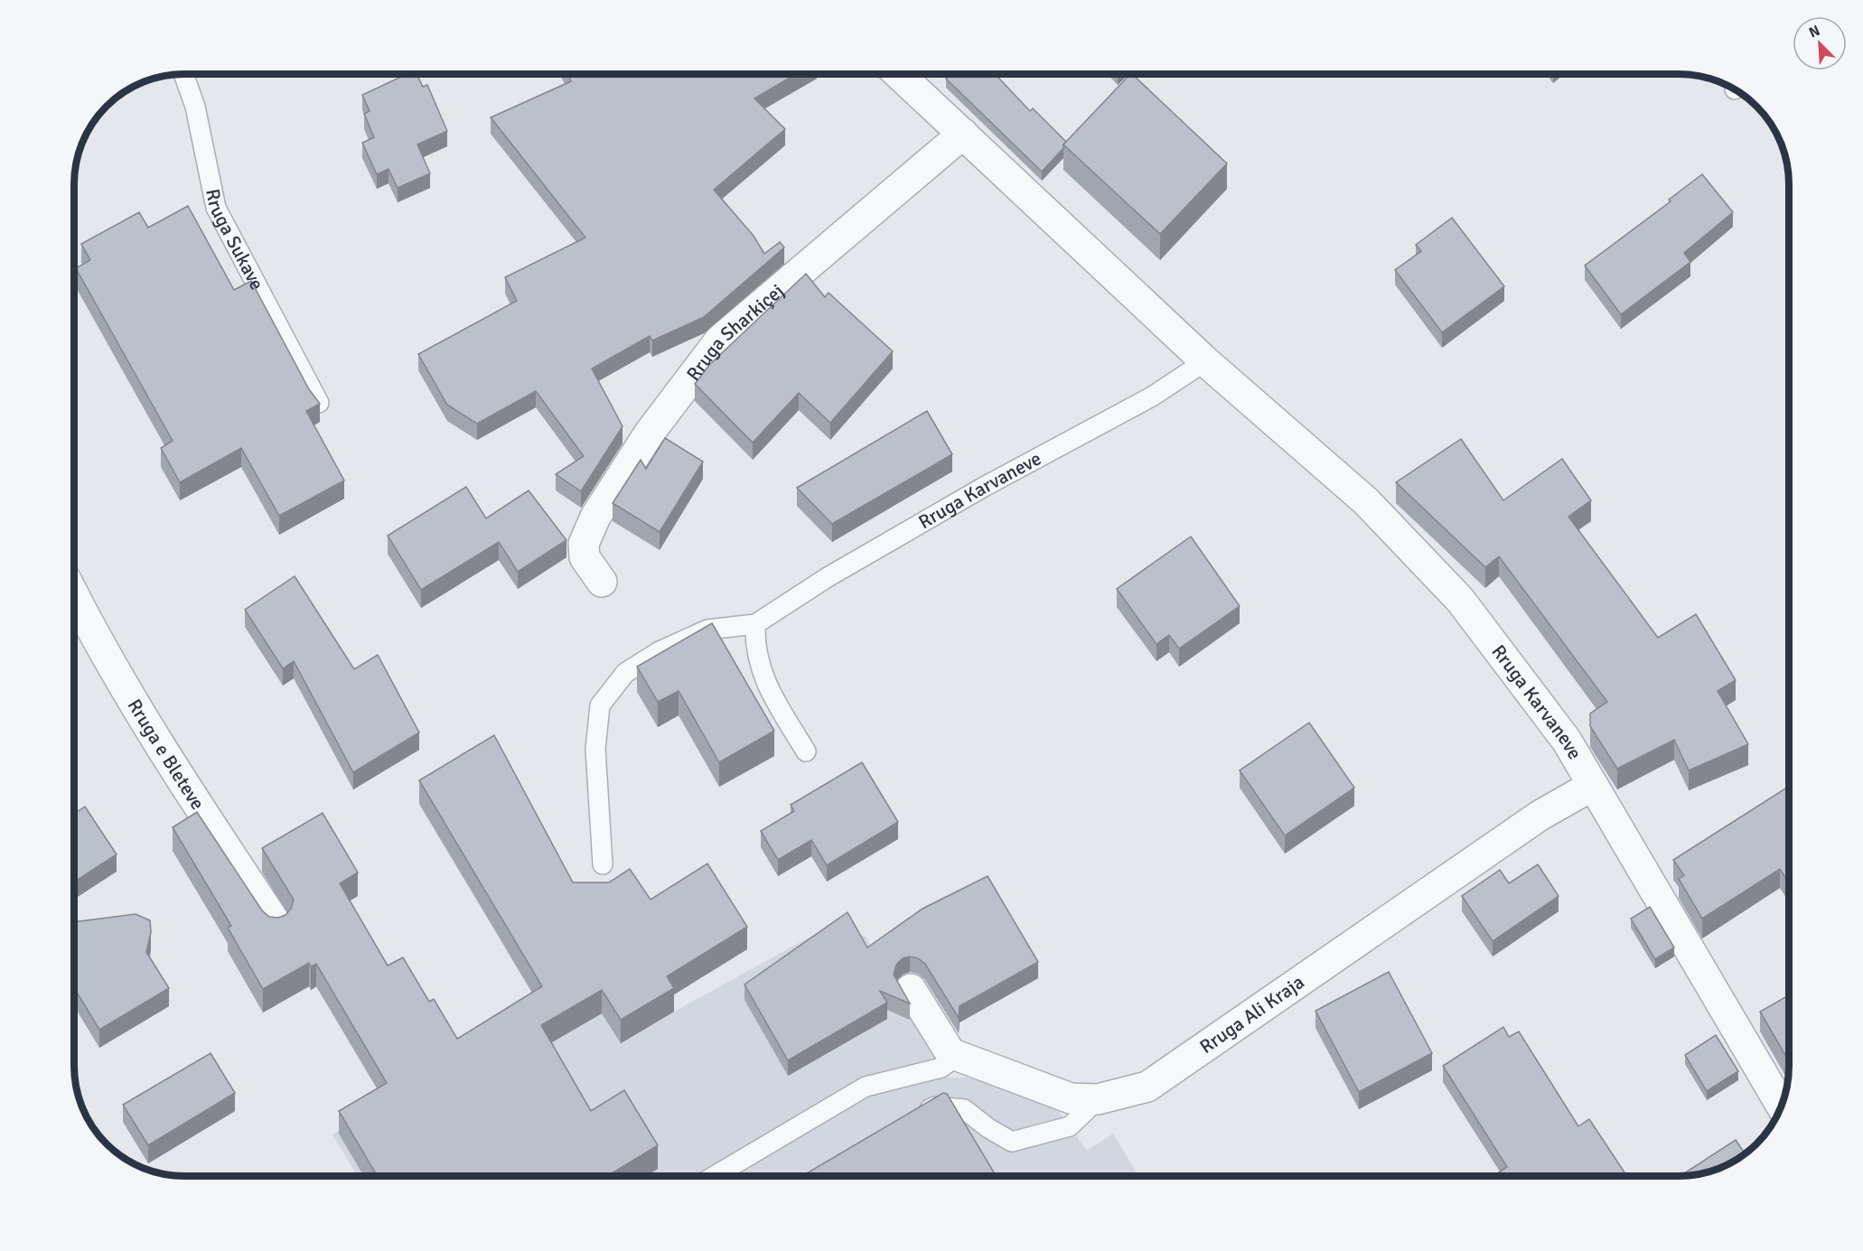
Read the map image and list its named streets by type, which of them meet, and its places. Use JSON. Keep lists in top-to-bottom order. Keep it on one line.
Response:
{"streets":{"street":["Rruga Sharkiçej","Rruga Karvaneve","Rruga e Bleteve","Rruga Ali Kraja"],"lane":["Rruga Sukave"]},"crossings":[["Rruga Sharkiçej","Rruga Karvaneve"],["Rruga Karvaneve","Rruga Ali Kraja"]],"north":"top left"}
